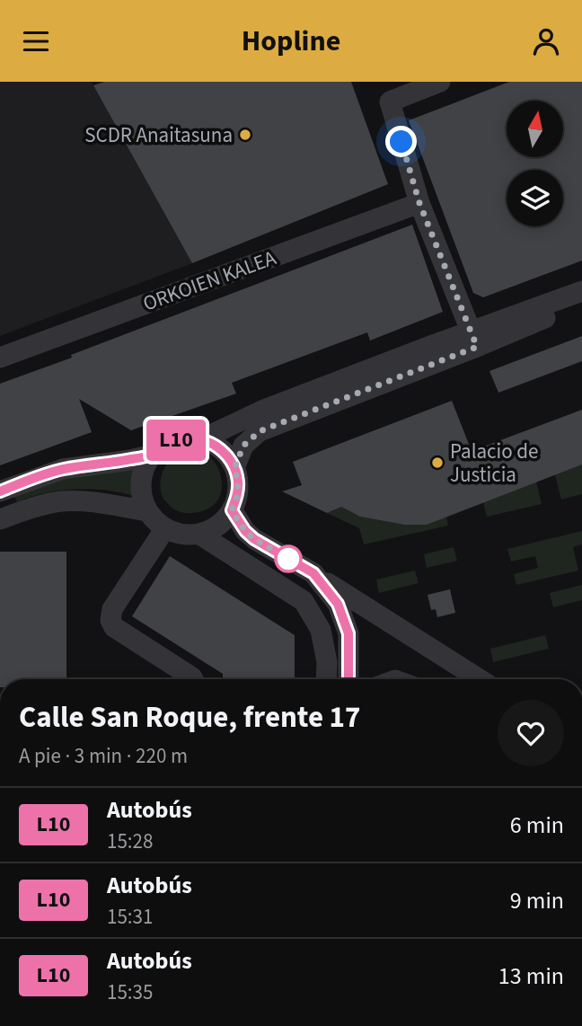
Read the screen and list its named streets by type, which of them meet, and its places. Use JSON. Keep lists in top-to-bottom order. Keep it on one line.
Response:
{"streets":{"street":["ORKOIEN KALEA"]},"places":["SCDR Anaitasuna","Palacio de Justicia"],"lines":["bus line L10"],"north":"top","page":{"header":"Hopline","on_map":"L10","heading":["Calle San Roque, frente 17","A pie · 3 min · 220 m"],"list":[{"mark":"L10","name":"Autobús","note":"15:28","value":"6 min"},{"mark":"L10","name":"Autobús","note":"15:31","value":"9 min"},{"mark":"L10","name":"Autobús","note":"15:35","value":"13 min"}]}}
